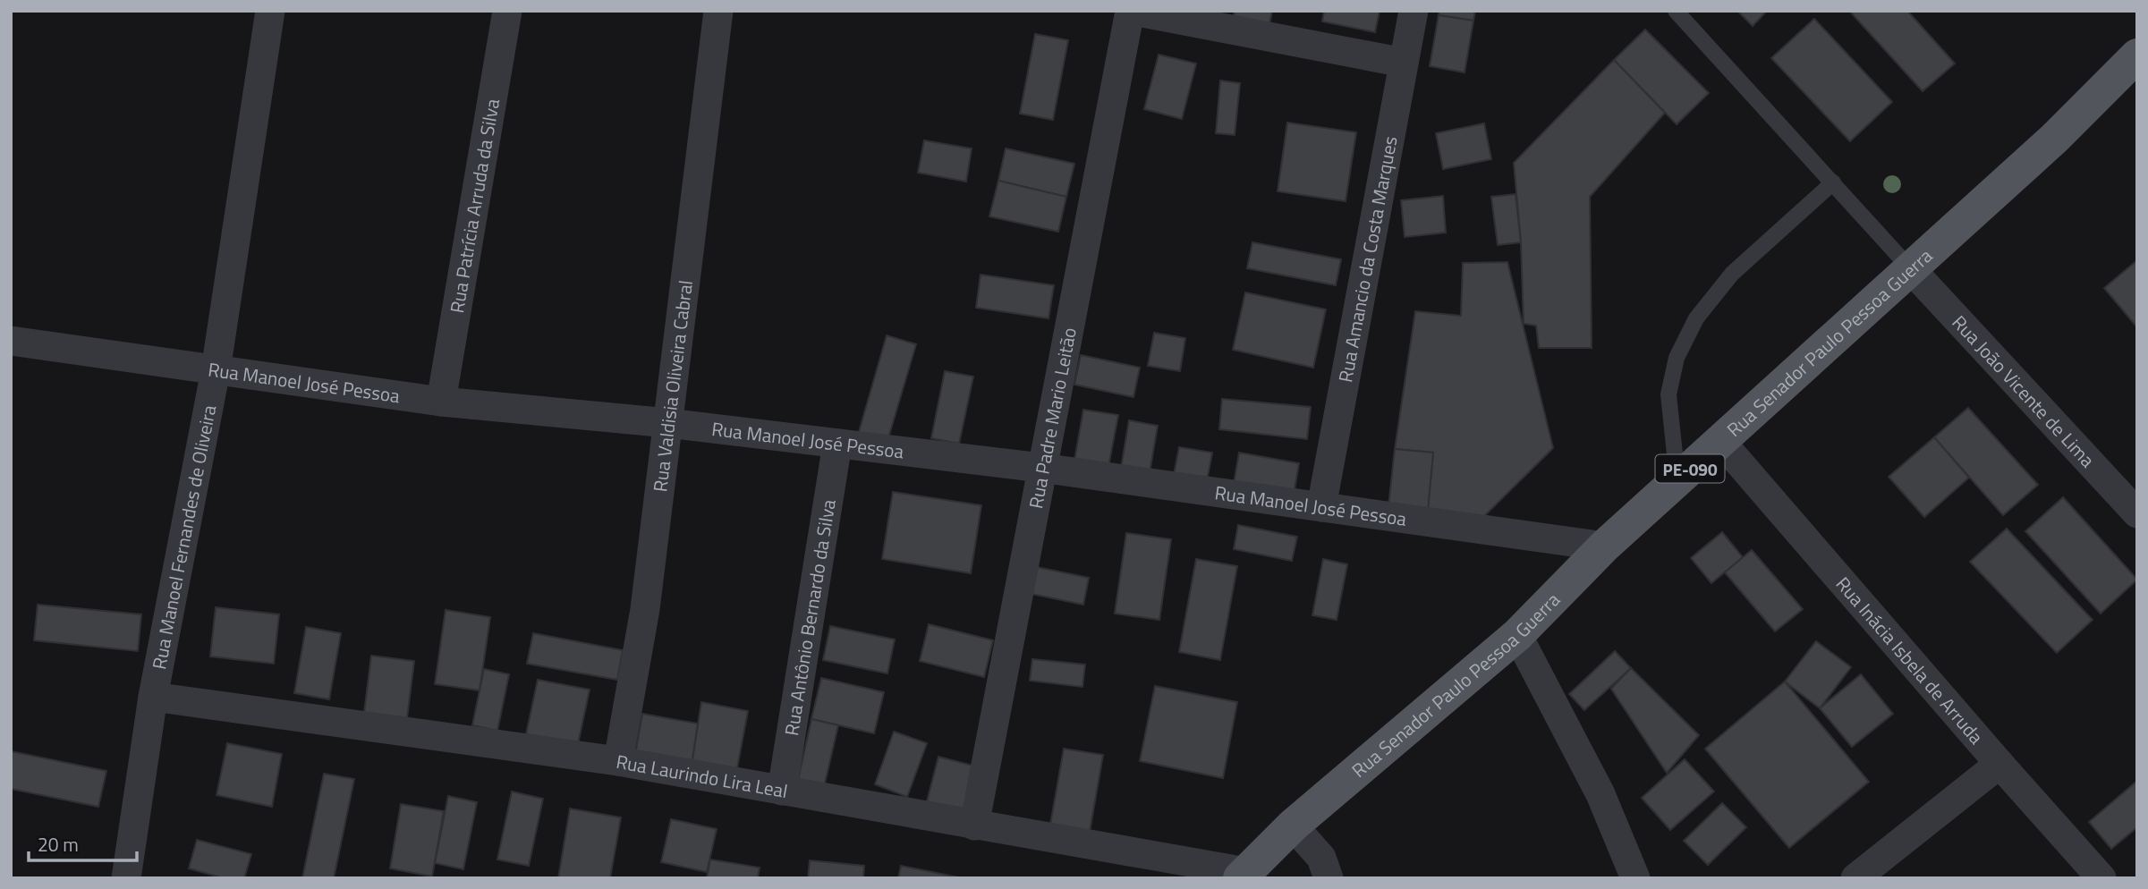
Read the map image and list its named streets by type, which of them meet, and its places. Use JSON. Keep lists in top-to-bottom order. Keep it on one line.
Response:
{"streets":{"main road":["Rua Senador Paulo Pessoa Guerra","PE-090"],"street":["Rua Patrícia Arruda da Silva","Rua Amancio da Costa Marques","Rua Manoel José Pessoa","Rua Valdisia Oliveira Cabral","Rua João Vicente de Lima","Rua Padre Mario Leitão","Rua Manoel Fernandes de Oliveira","Rua Antônio Bernardo da Silva","Rua Inácia Isbela de Arruda","Rua Laurindo Lira Leal"]},"crossings":[["Rua Patrícia Arruda da Silva","Rua Manoel José Pessoa"],["Rua Amancio da Costa Marques","Rua Manoel José Pessoa"],["Rua Senador Paulo Pessoa Guerra","Rua Manoel José Pessoa"],["Rua Senador Paulo Pessoa Guerra","Rua João Vicente de Lima"],["Rua Senador Paulo Pessoa Guerra","Rua Inácia Isbela de Arruda"],["Rua Senador Paulo Pessoa Guerra","Rua Laurindo Lira Leal"],["Rua Manoel José Pessoa","Rua Valdisia Oliveira Cabral"],["Rua Manoel José Pessoa","Rua Padre Mario Leitão"],["Rua Manoel José Pessoa","Rua Manoel Fernandes de Oliveira"],["Rua Manoel José Pessoa","Rua Antônio Bernardo da Silva"],["Rua Valdisia Oliveira Cabral","Rua Laurindo Lira Leal"],["Rua Padre Mario Leitão","Rua Laurindo Lira Leal"],["Rua Manoel Fernandes de Oliveira","Rua Laurindo Lira Leal"],["Rua Antônio Bernardo da Silva","Rua Laurindo Lira Leal"]],"scale_bar":"20 m"}
